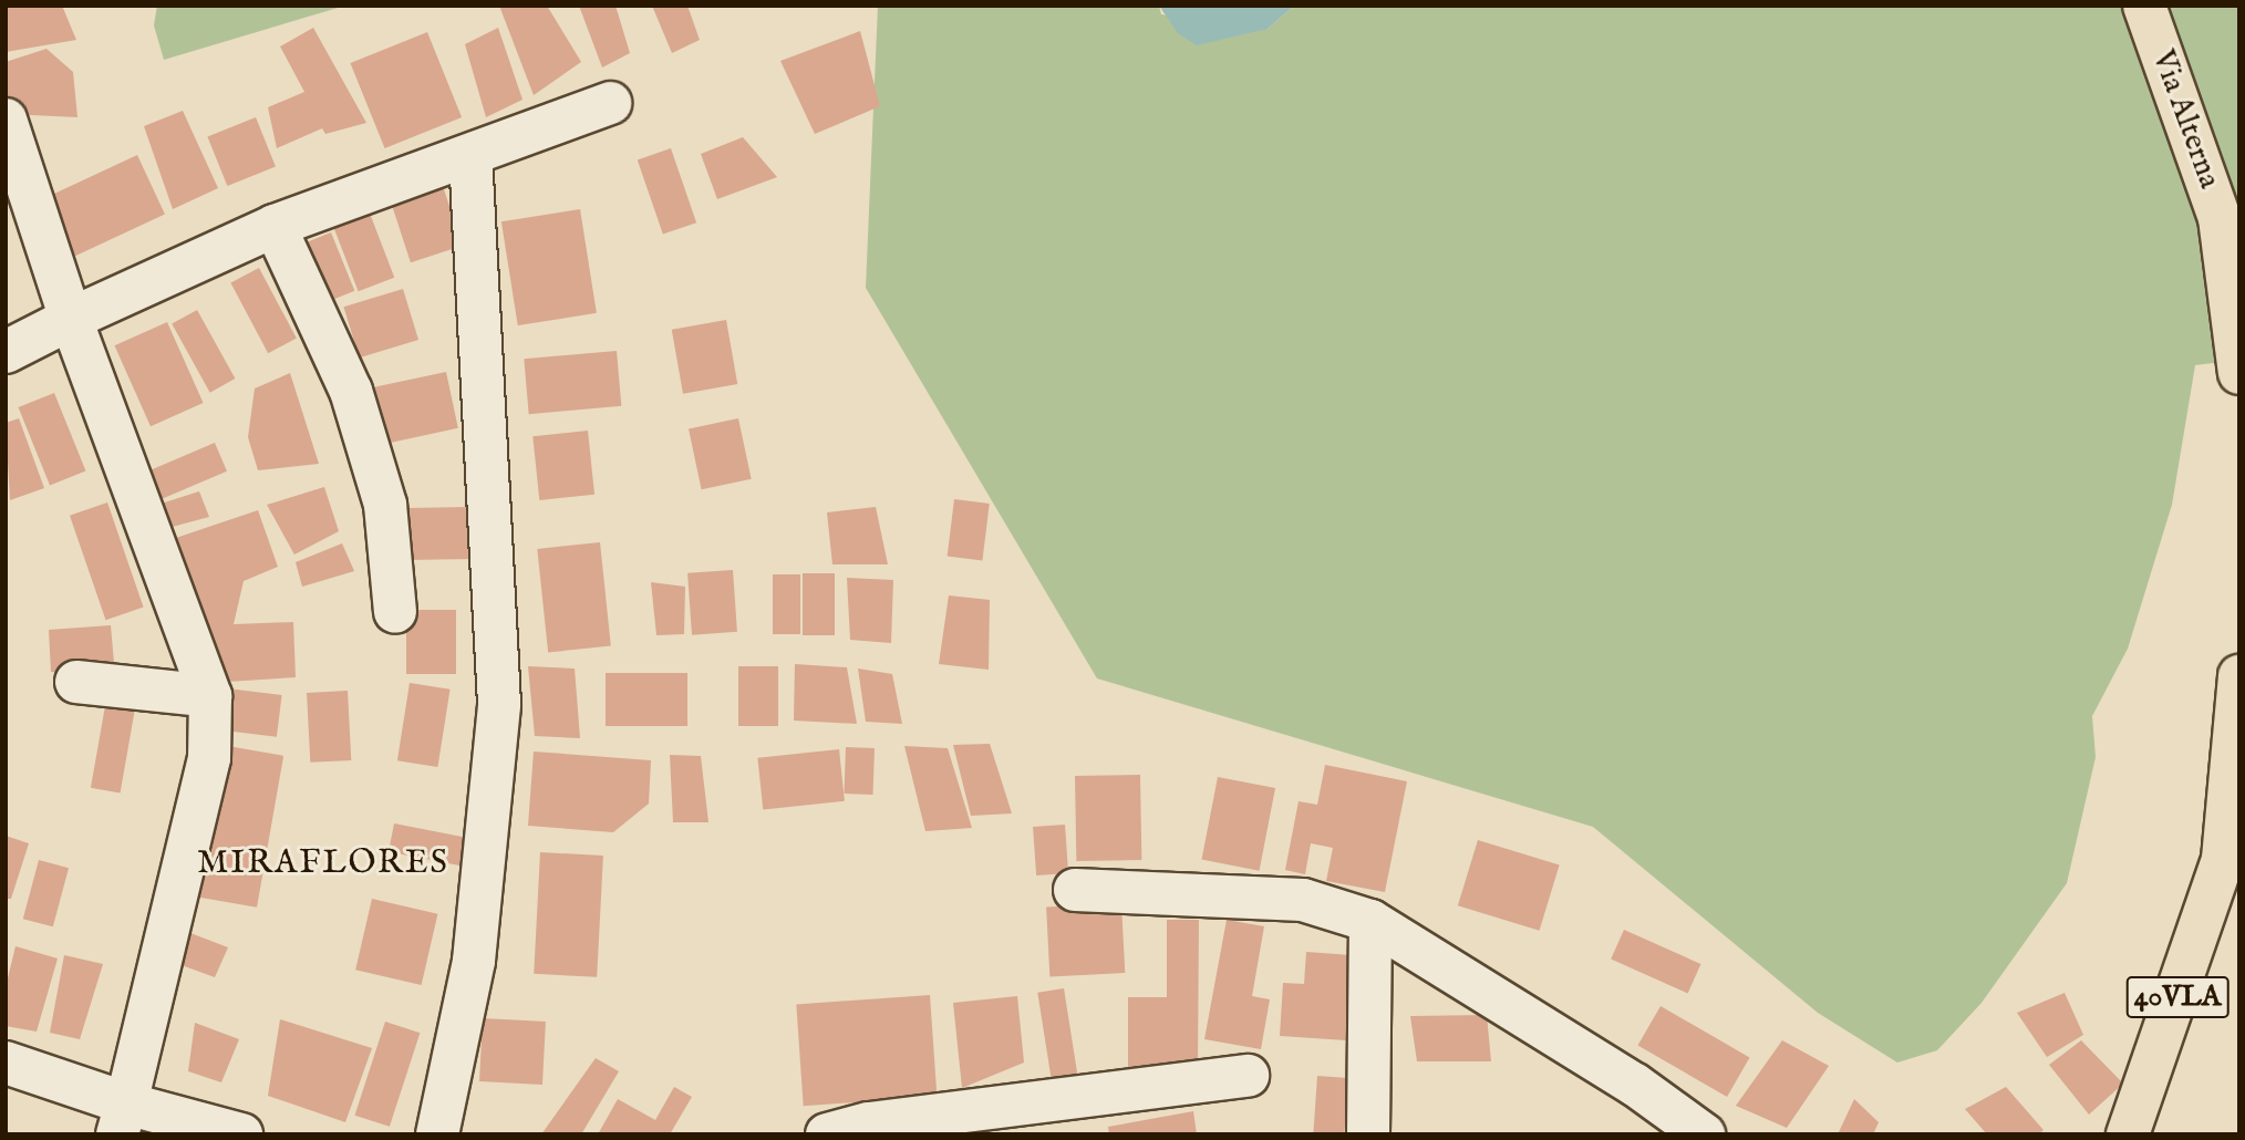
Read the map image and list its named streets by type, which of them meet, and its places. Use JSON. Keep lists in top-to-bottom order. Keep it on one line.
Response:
{"streets":{"main road":["Via Alterna","40VLA"]},"districts":["MIRAFLORES"]}
